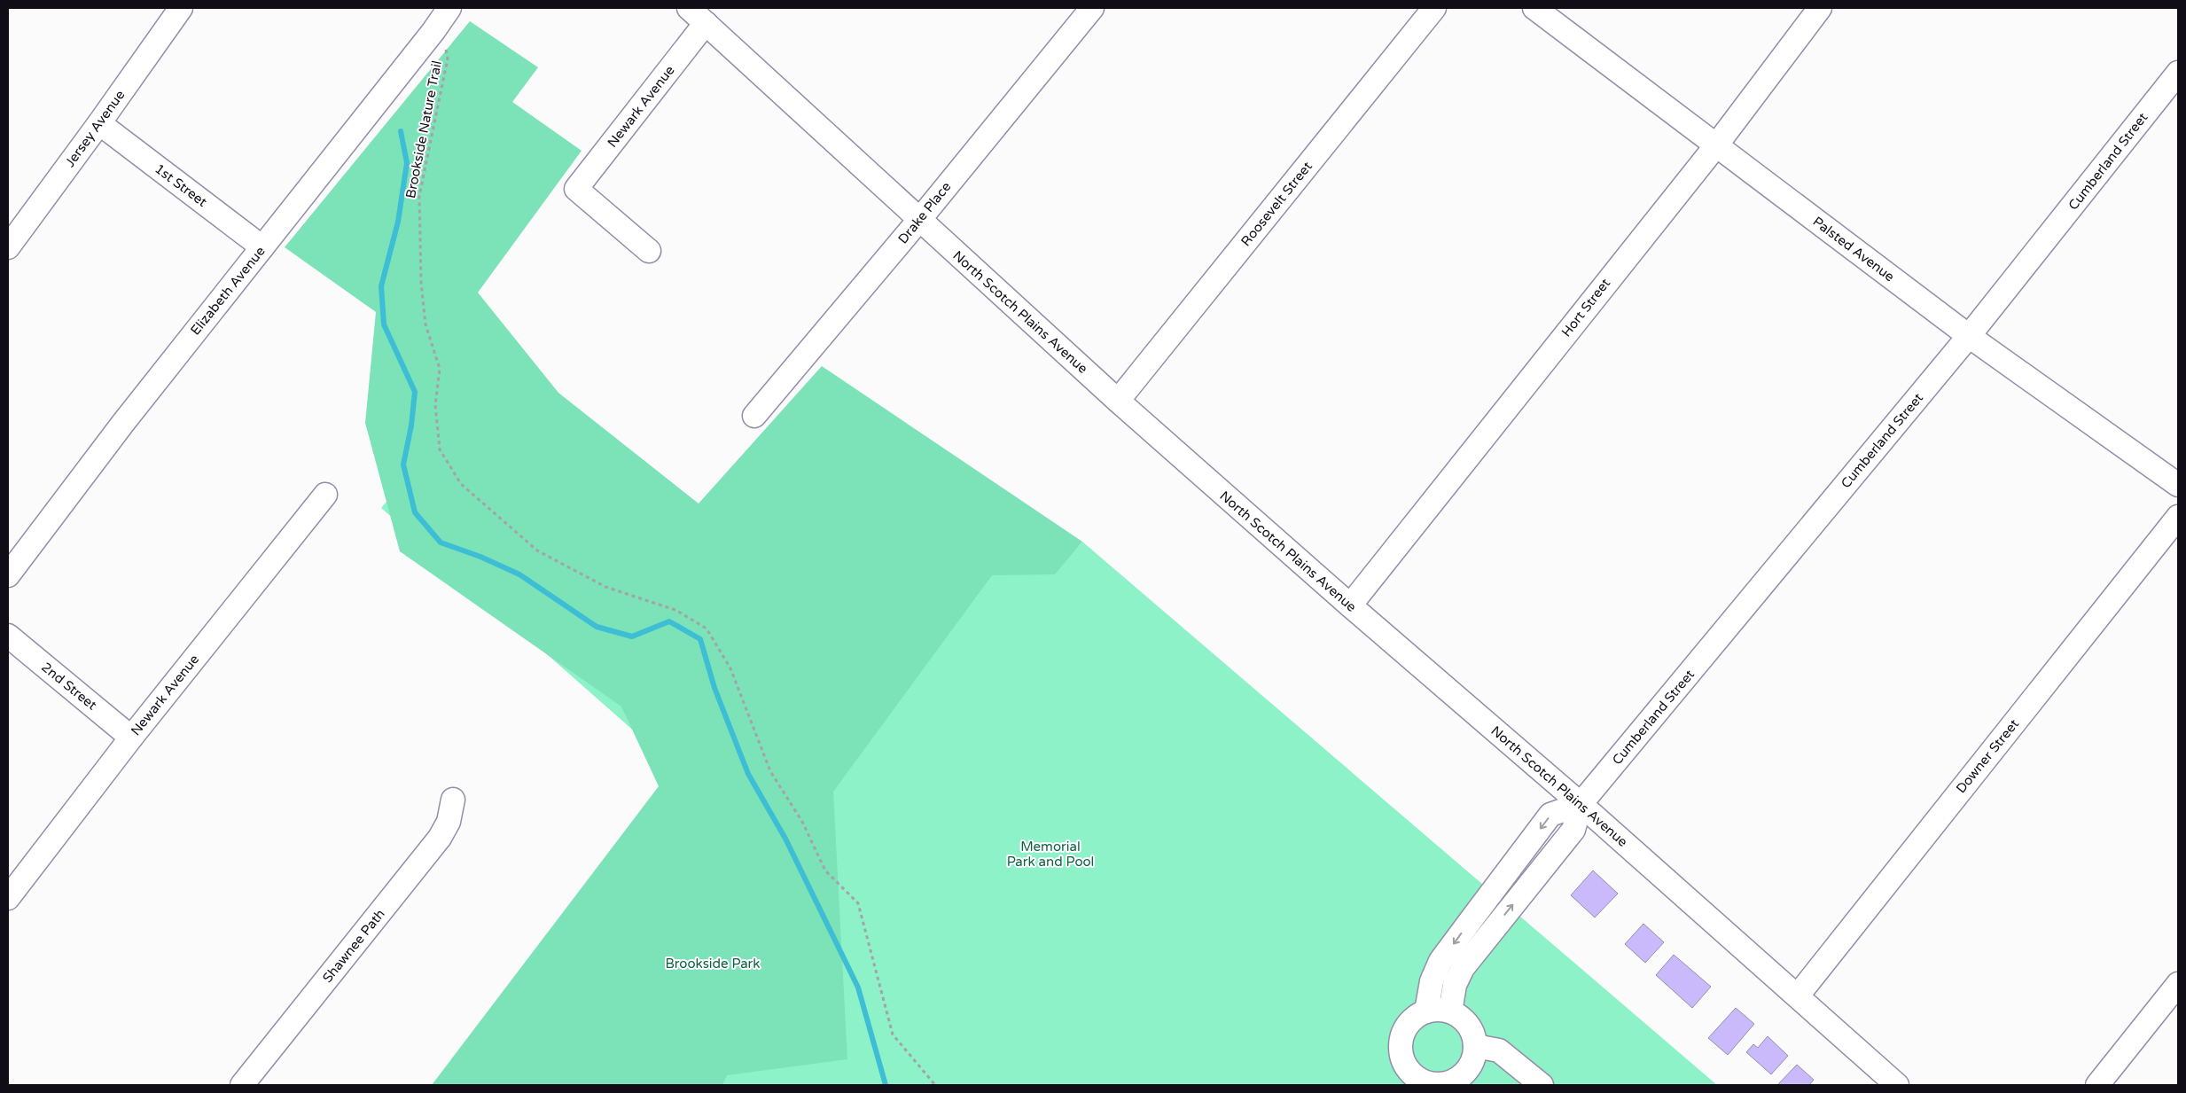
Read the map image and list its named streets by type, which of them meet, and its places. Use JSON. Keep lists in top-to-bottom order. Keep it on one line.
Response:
{"streets":{"street":["Newark Avenue","Jersey Avenue","Cumberland Street","1st Street","Roosevelt Street","Drake Place","Palsted Avenue","Elizabeth Avenue","Hort Street","North Scotch Plains Avenue","2nd Street","Downer Street","Shawnee Path"],"path":["Brookside Nature Trail"]},"crossings":[["Newark Avenue","North Scotch Plains Avenue"],["Newark Avenue","2nd Street"],["Jersey Avenue","1st Street"],["Brookside Nature Trail","Elizabeth Avenue"],["Cumberland Street","Palsted Avenue"],["Cumberland Street","North Scotch Plains Avenue"],["1st Street","Elizabeth Avenue"],["Roosevelt Street","North Scotch Plains Avenue"],["Drake Place","North Scotch Plains Avenue"],["Palsted Avenue","Hort Street"],["Hort Street","North Scotch Plains Avenue"],["North Scotch Plains Avenue","Downer Street"]],"parks":["Memorial Park and Pool","Brookside Park"]}
